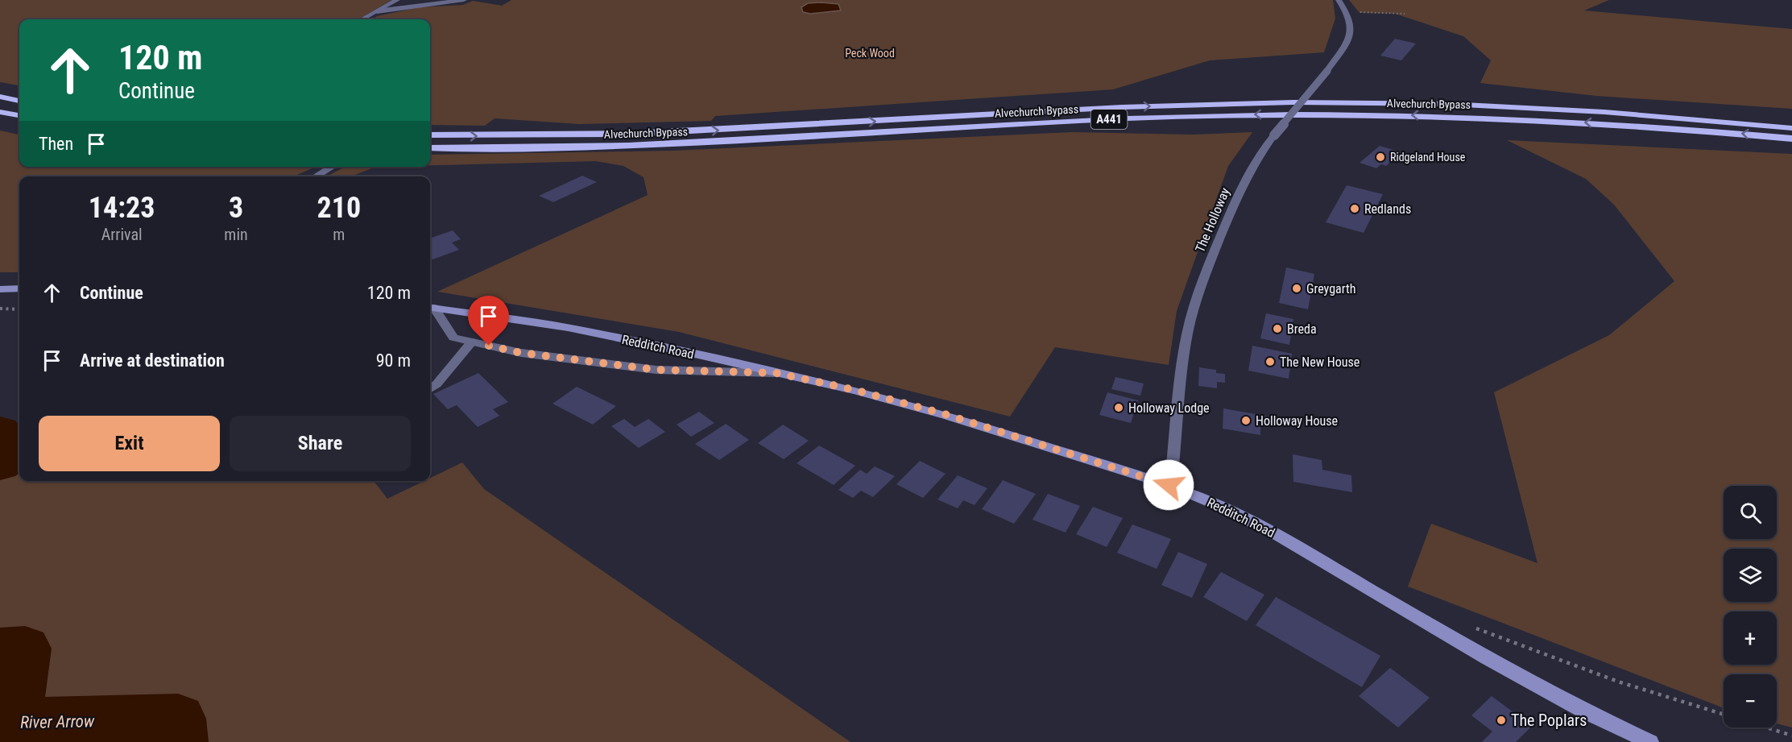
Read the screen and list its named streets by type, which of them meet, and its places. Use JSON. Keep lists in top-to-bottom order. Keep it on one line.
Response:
{"streets":{"highway":["Alvechurch Bypass","A441"],"main road":["Redditch Road"],"street":["The Holloway"]},"crossings":[["The Holloway","Redditch Road"]],"water":["River Arrow"],"parks":["Peck Wood"],"places":["Ridgeland House","Redlands","Greygarth","Breda","The New House","Holloway Lodge","Holloway House","The Poplars"],"page":{"turn":["120 m","Continue"],"then":"Then","eta":["14:23","Arrival","3","min","210","m"],"list":[{"name":"Continue","value":"120 m"},{"name":"Arrive at destination","value":"90 m"}],"buttons":["Exit","Share"],"map_buttons":["+","−"]}}
